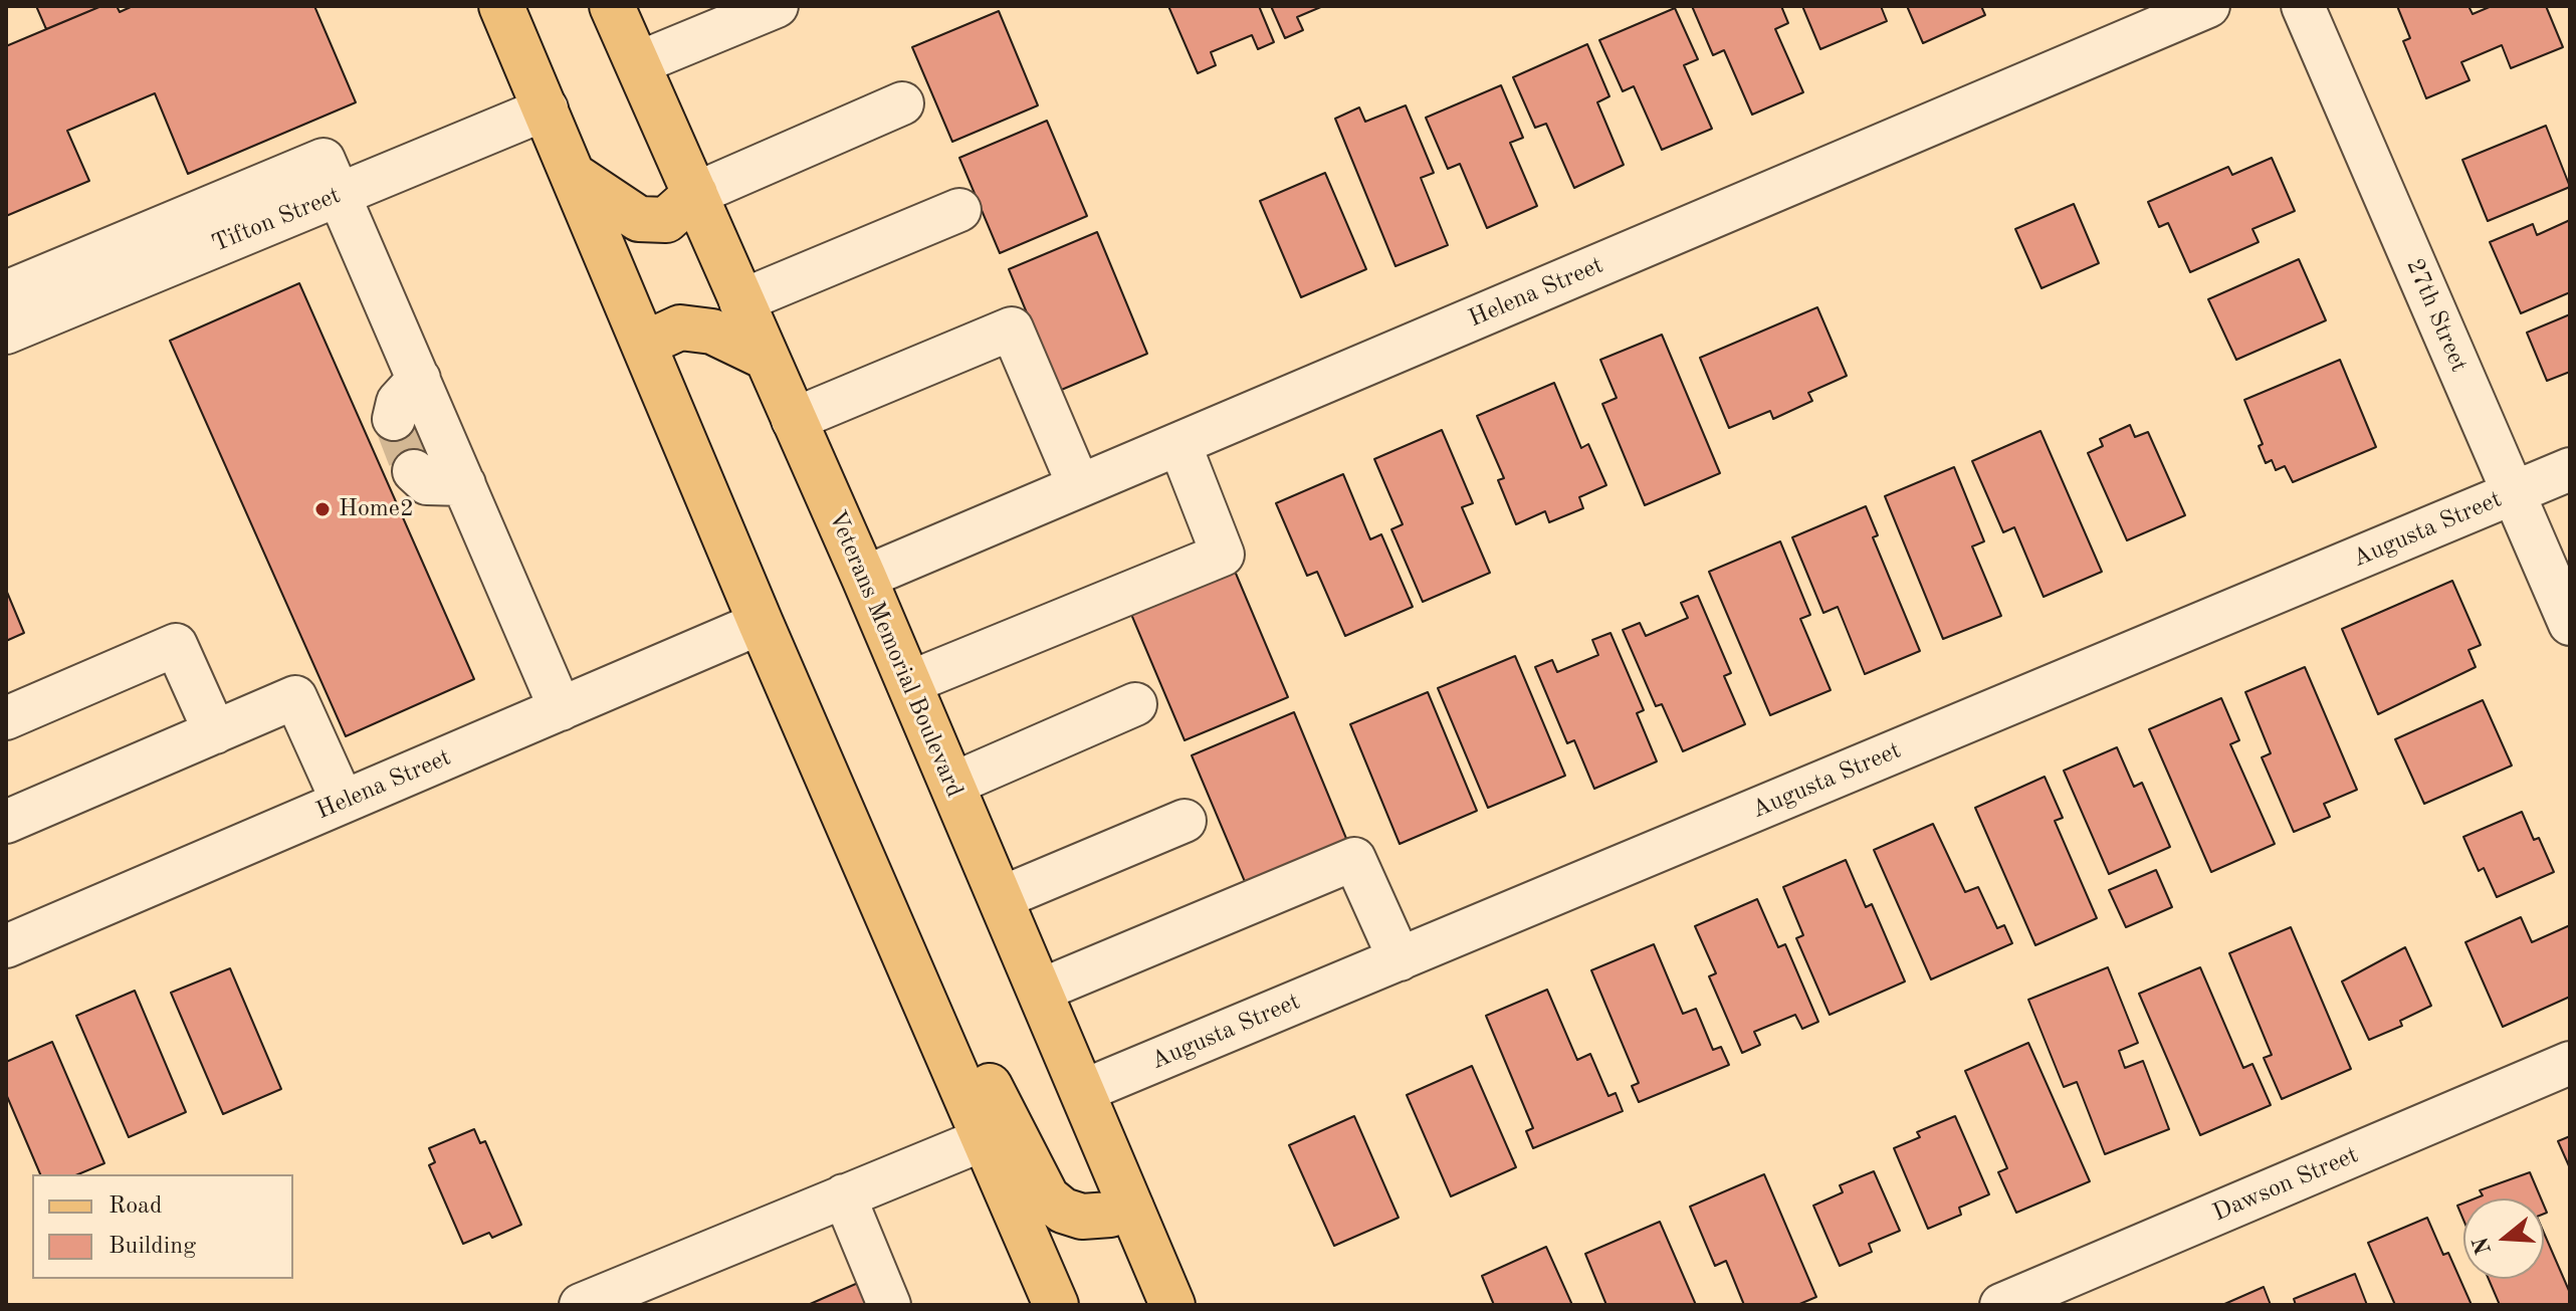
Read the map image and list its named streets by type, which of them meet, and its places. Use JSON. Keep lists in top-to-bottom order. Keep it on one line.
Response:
{"streets":{"main road":["Veterans Memorial Boulevard"],"street":["Tifton Street","Helena Street","27th Street","Augusta Street","Dawson Street"]},"crossings":[["Helena Street","Veterans Memorial Boulevard"],["27th Street","Augusta Street"],["Augusta Street","Veterans Memorial Boulevard"]],"places":["Home2"],"legend":["Road","Building"],"north":"left"}
